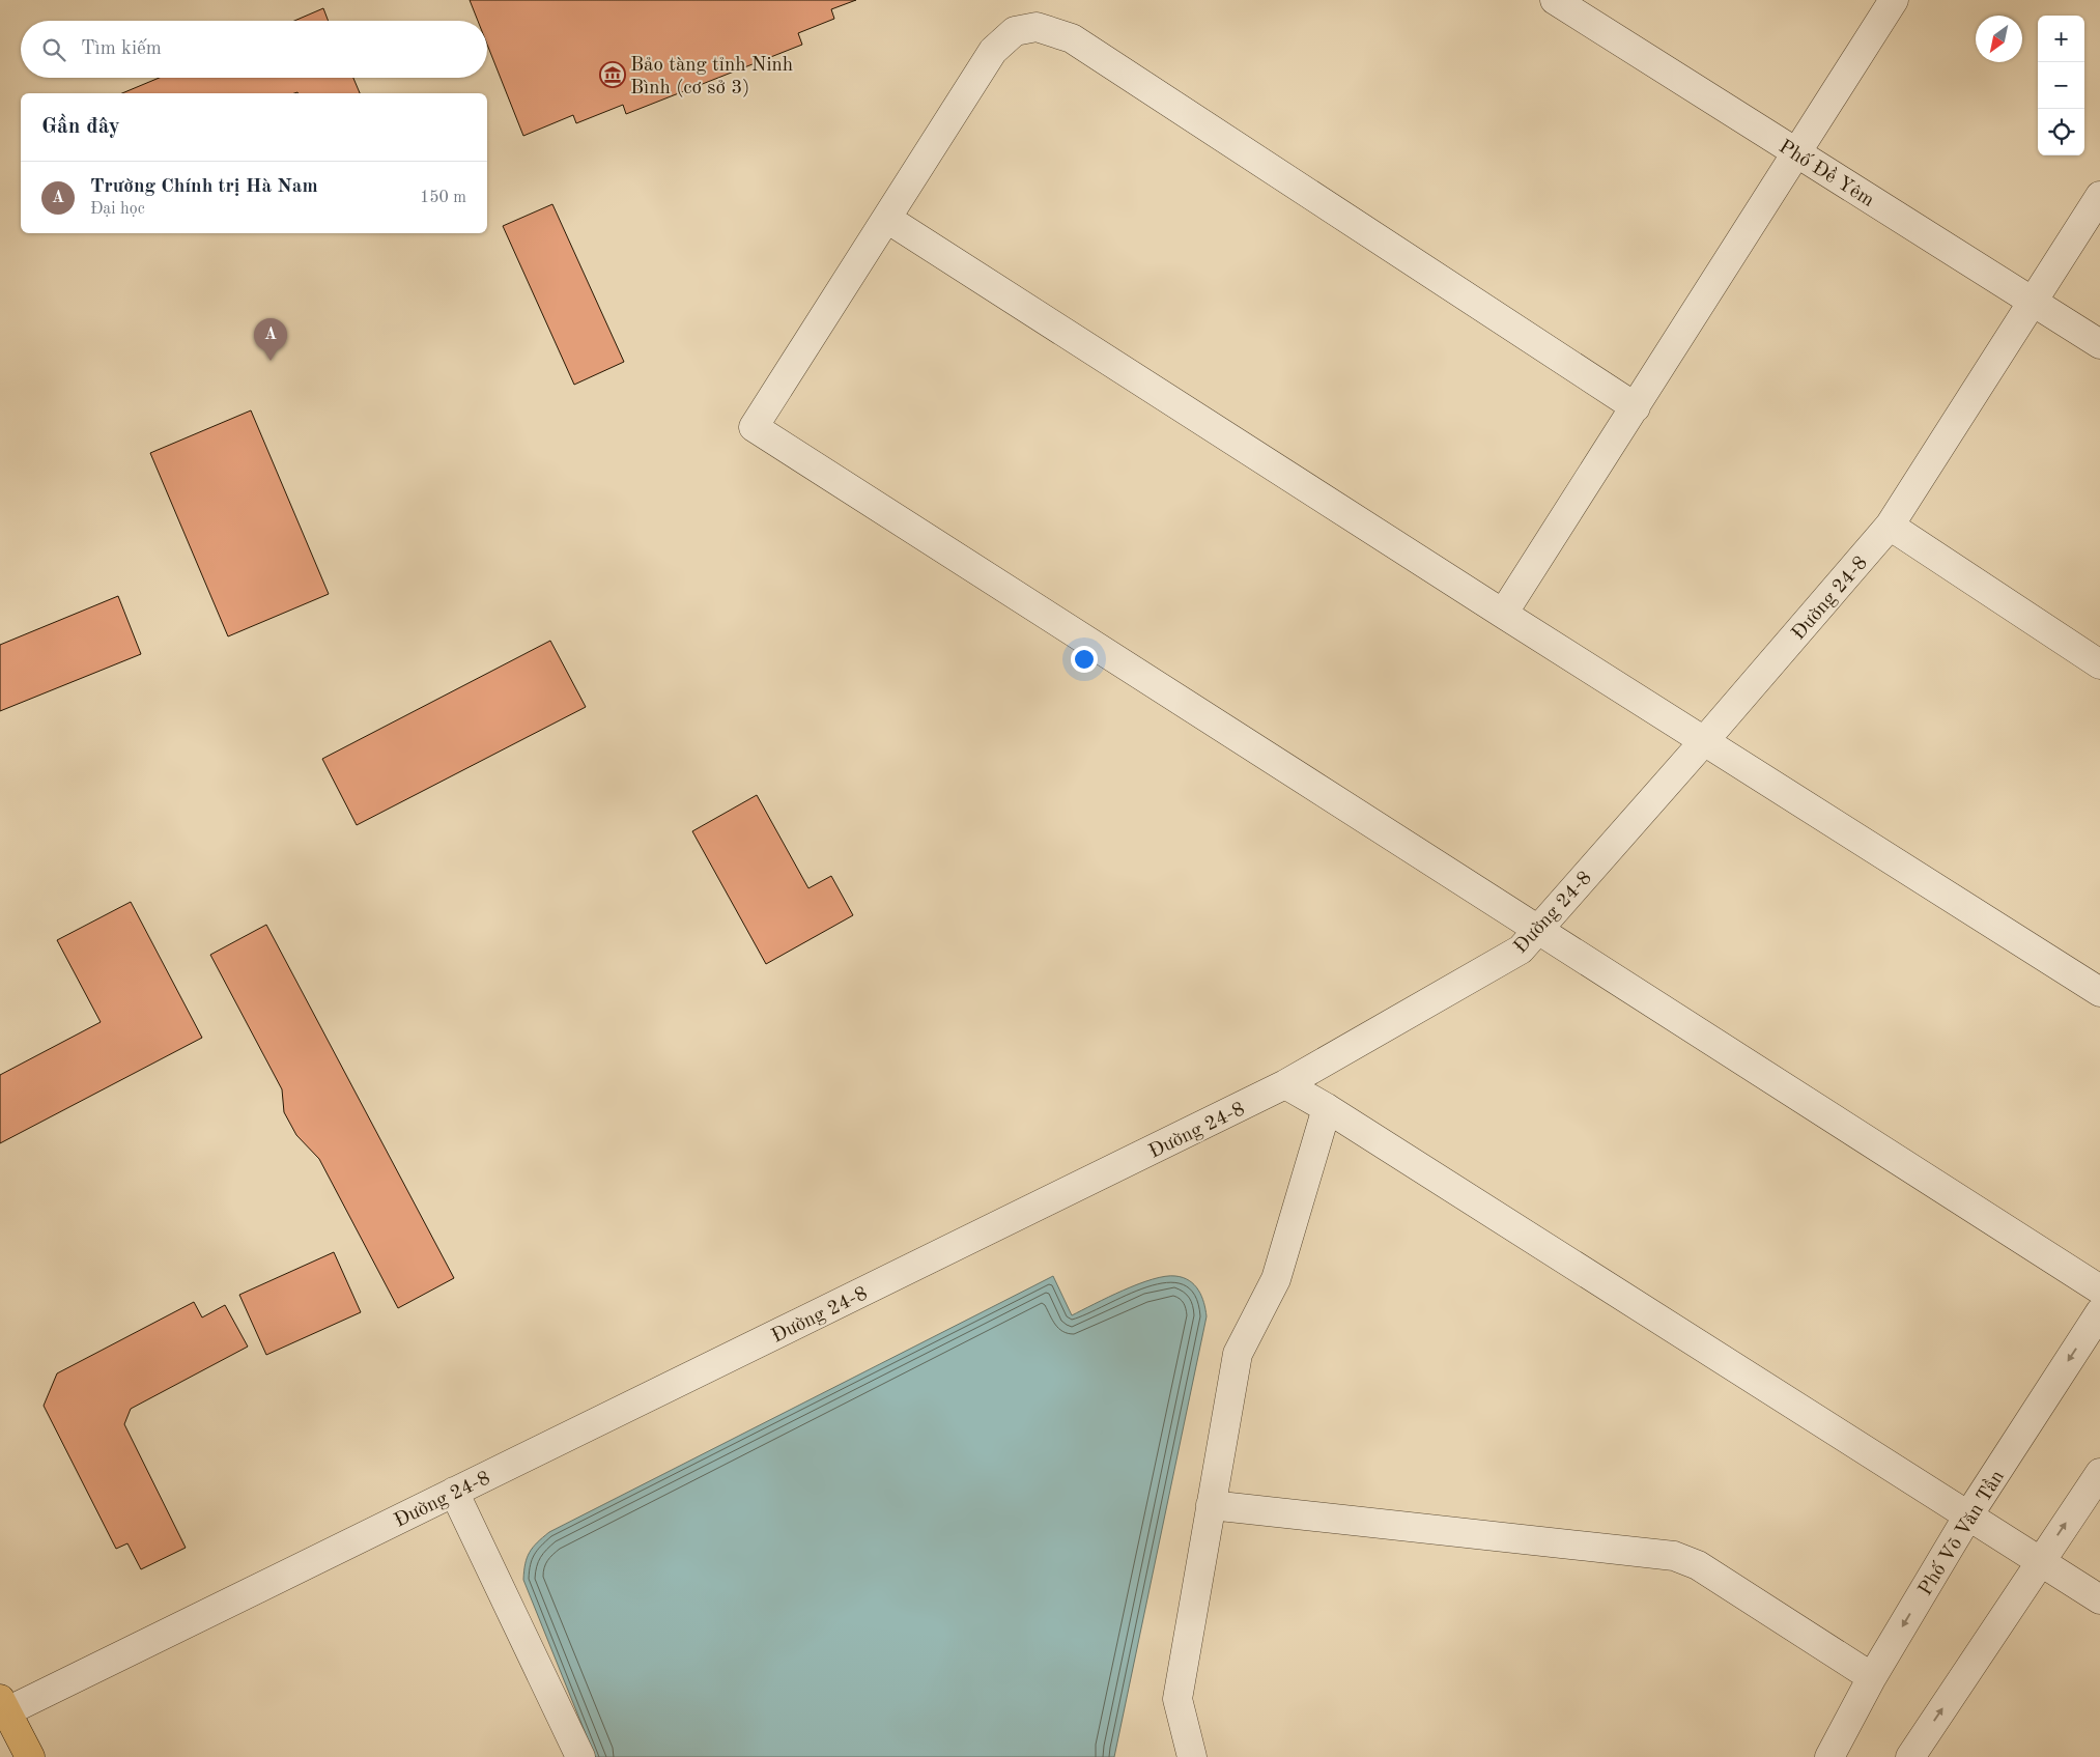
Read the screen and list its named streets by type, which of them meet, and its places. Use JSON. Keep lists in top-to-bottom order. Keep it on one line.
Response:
{"streets":{"street":["Phố Đề Yêm","Đường 24-8","Phố Võ Văn Tần"]},"crossings":[["Phố Đề Yêm","Đường 24-8"]],"places":{"museum":["Bảo tàng tỉnh Ninh Bình (cơ sở 3)"]},"north":"bottom left","page":{"map_buttons":["+","−"],"search":"Tìm kiếm","heading":"Gần đây","list":[{"mark":"A","name":"Trường Chính trị Hà Nam","note":"Đại học","value":"150 m"}],"pins":"A"}}
